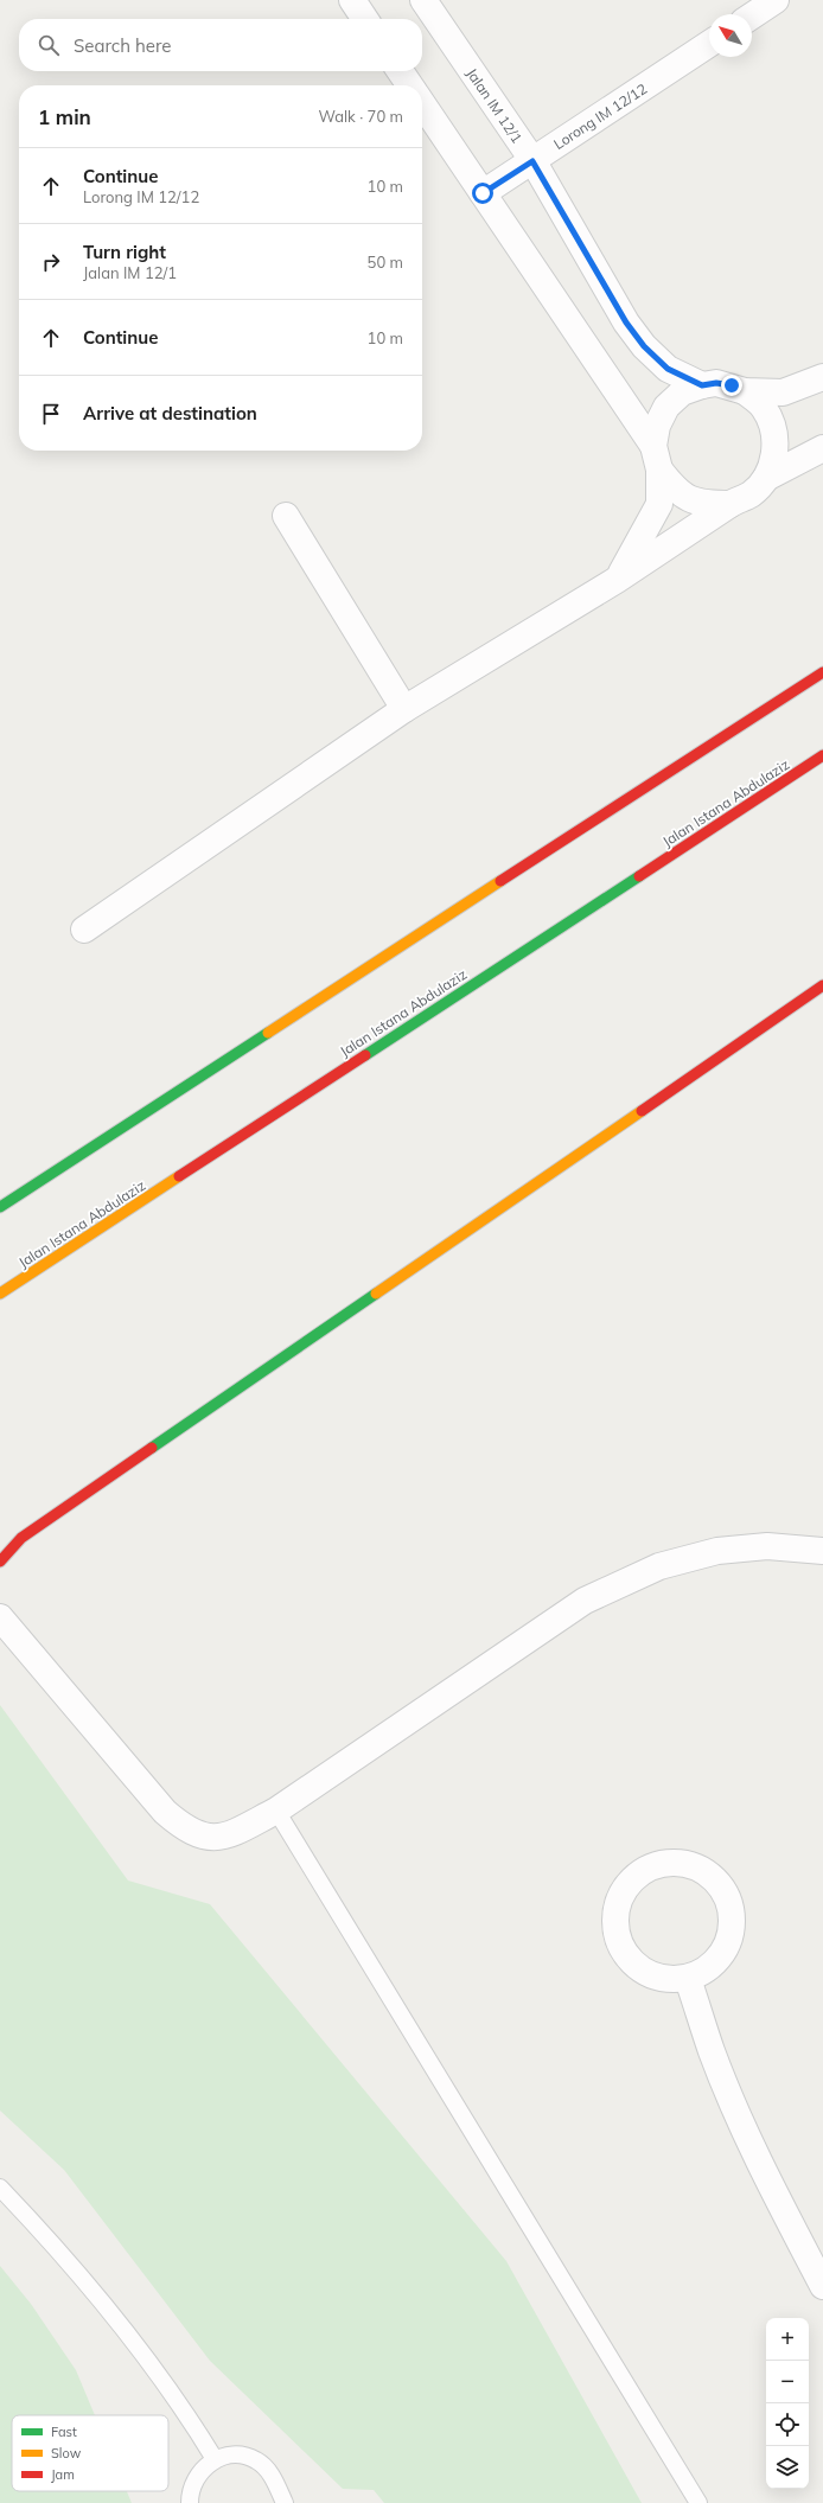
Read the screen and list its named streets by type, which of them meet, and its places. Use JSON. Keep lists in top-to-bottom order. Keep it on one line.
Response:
{"streets":{"main road":["Jalan Istana Abdulaziz"],"street":["Jalan IM 12/1","Lorong IM 12/12"]},"crossings":[["Jalan IM 12/1","Lorong IM 12/12"]],"legend":["Fast","Slow","Jam"],"north":"top left","page":{"search":"Search here","heading":["1 min","Walk · 70 m"],"list":[["Continue","Lorong IM 12/12","10 m"],["Turn right","Jalan IM 12/1","50 m"],["Continue","10 m"],"Arrive at destination"],"map_buttons":["+","−"]}}
